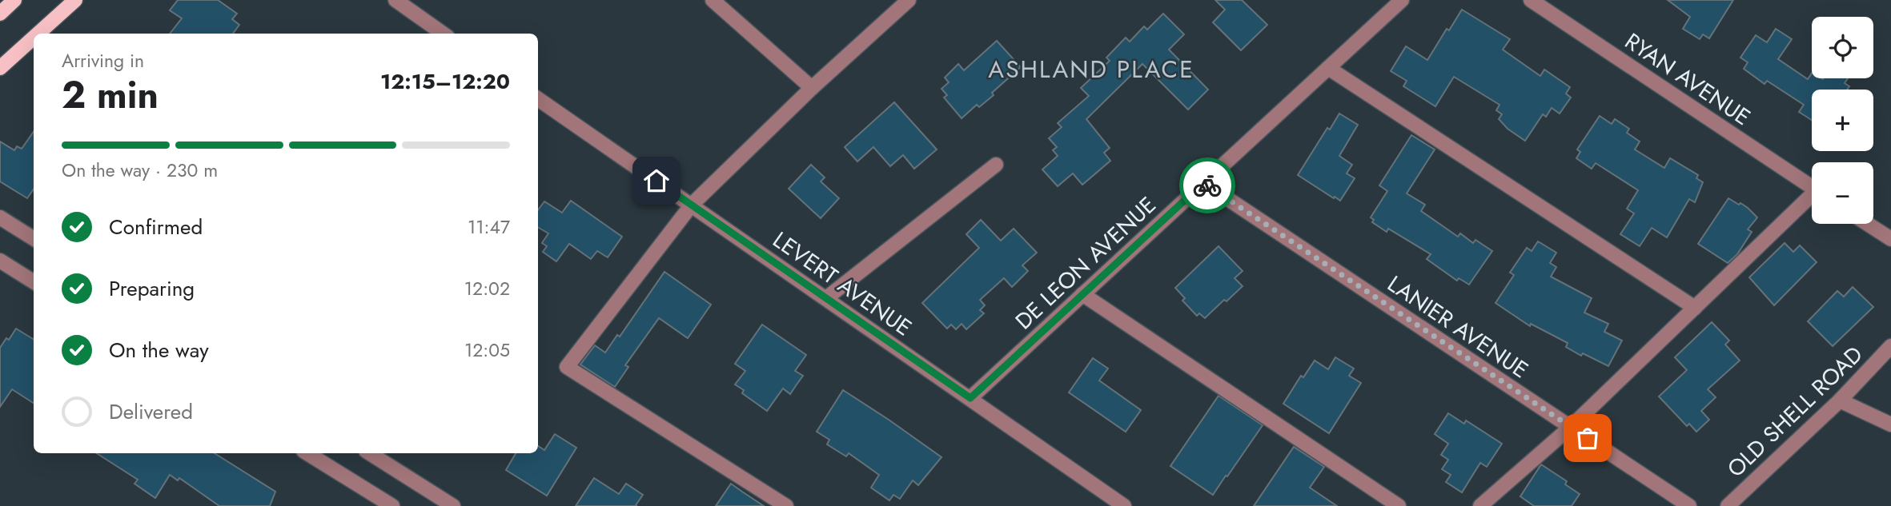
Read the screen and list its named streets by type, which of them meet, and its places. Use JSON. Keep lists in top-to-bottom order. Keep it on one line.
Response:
{"streets":{"street":["RYAN AVENUE","DE LEON AVENUE","LEVERT AVENUE","LANIER AVENUE","OLD SHELL ROAD"]},"crossings":[["DE LEON AVENUE","LEVERT AVENUE"],["DE LEON AVENUE","LANIER AVENUE"]],"districts":["ASHLAND PLACE"],"page":{"map_buttons":["+","−"],"heading":["2 min","Arriving in","12:15–12:20"],"bar":"On the way · 230 m","list":[["Confirmed","11:47"],["Preparing","12:02"],["On the way","12:05"],"Delivered"]}}
